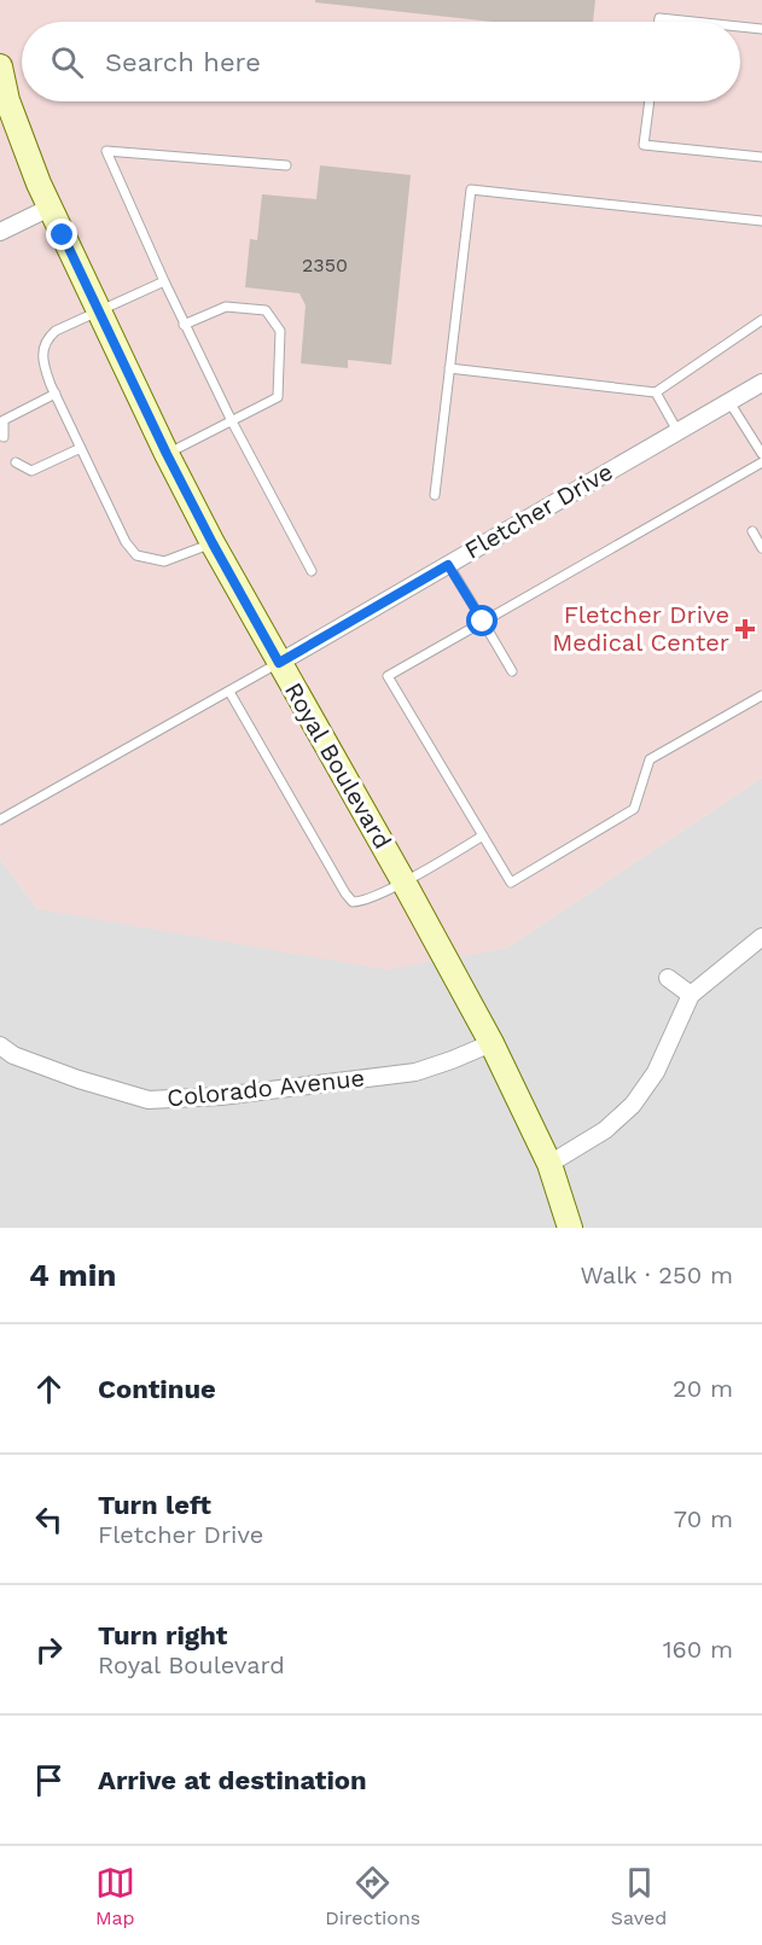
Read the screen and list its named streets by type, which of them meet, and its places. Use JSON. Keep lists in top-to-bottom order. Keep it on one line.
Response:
{"streets":{"street":["Fletcher Drive","Royal Boulevard","Colorado Avenue"]},"crossings":[["Fletcher Drive","Royal Boulevard"],["Royal Boulevard","Colorado Avenue"]],"places":{"health":["Fletcher Drive Medical Center"]},"house_numbers":["2350"],"page":{"search":"Search here","heading":["4 min","Walk · 250 m"],"list":[["Continue","20 m"],["Turn left","Fletcher Drive","70 m"],["Turn right","Royal Boulevard","160 m"],"Arrive at destination"],"nav":["Map","Directions","Saved"]}}
